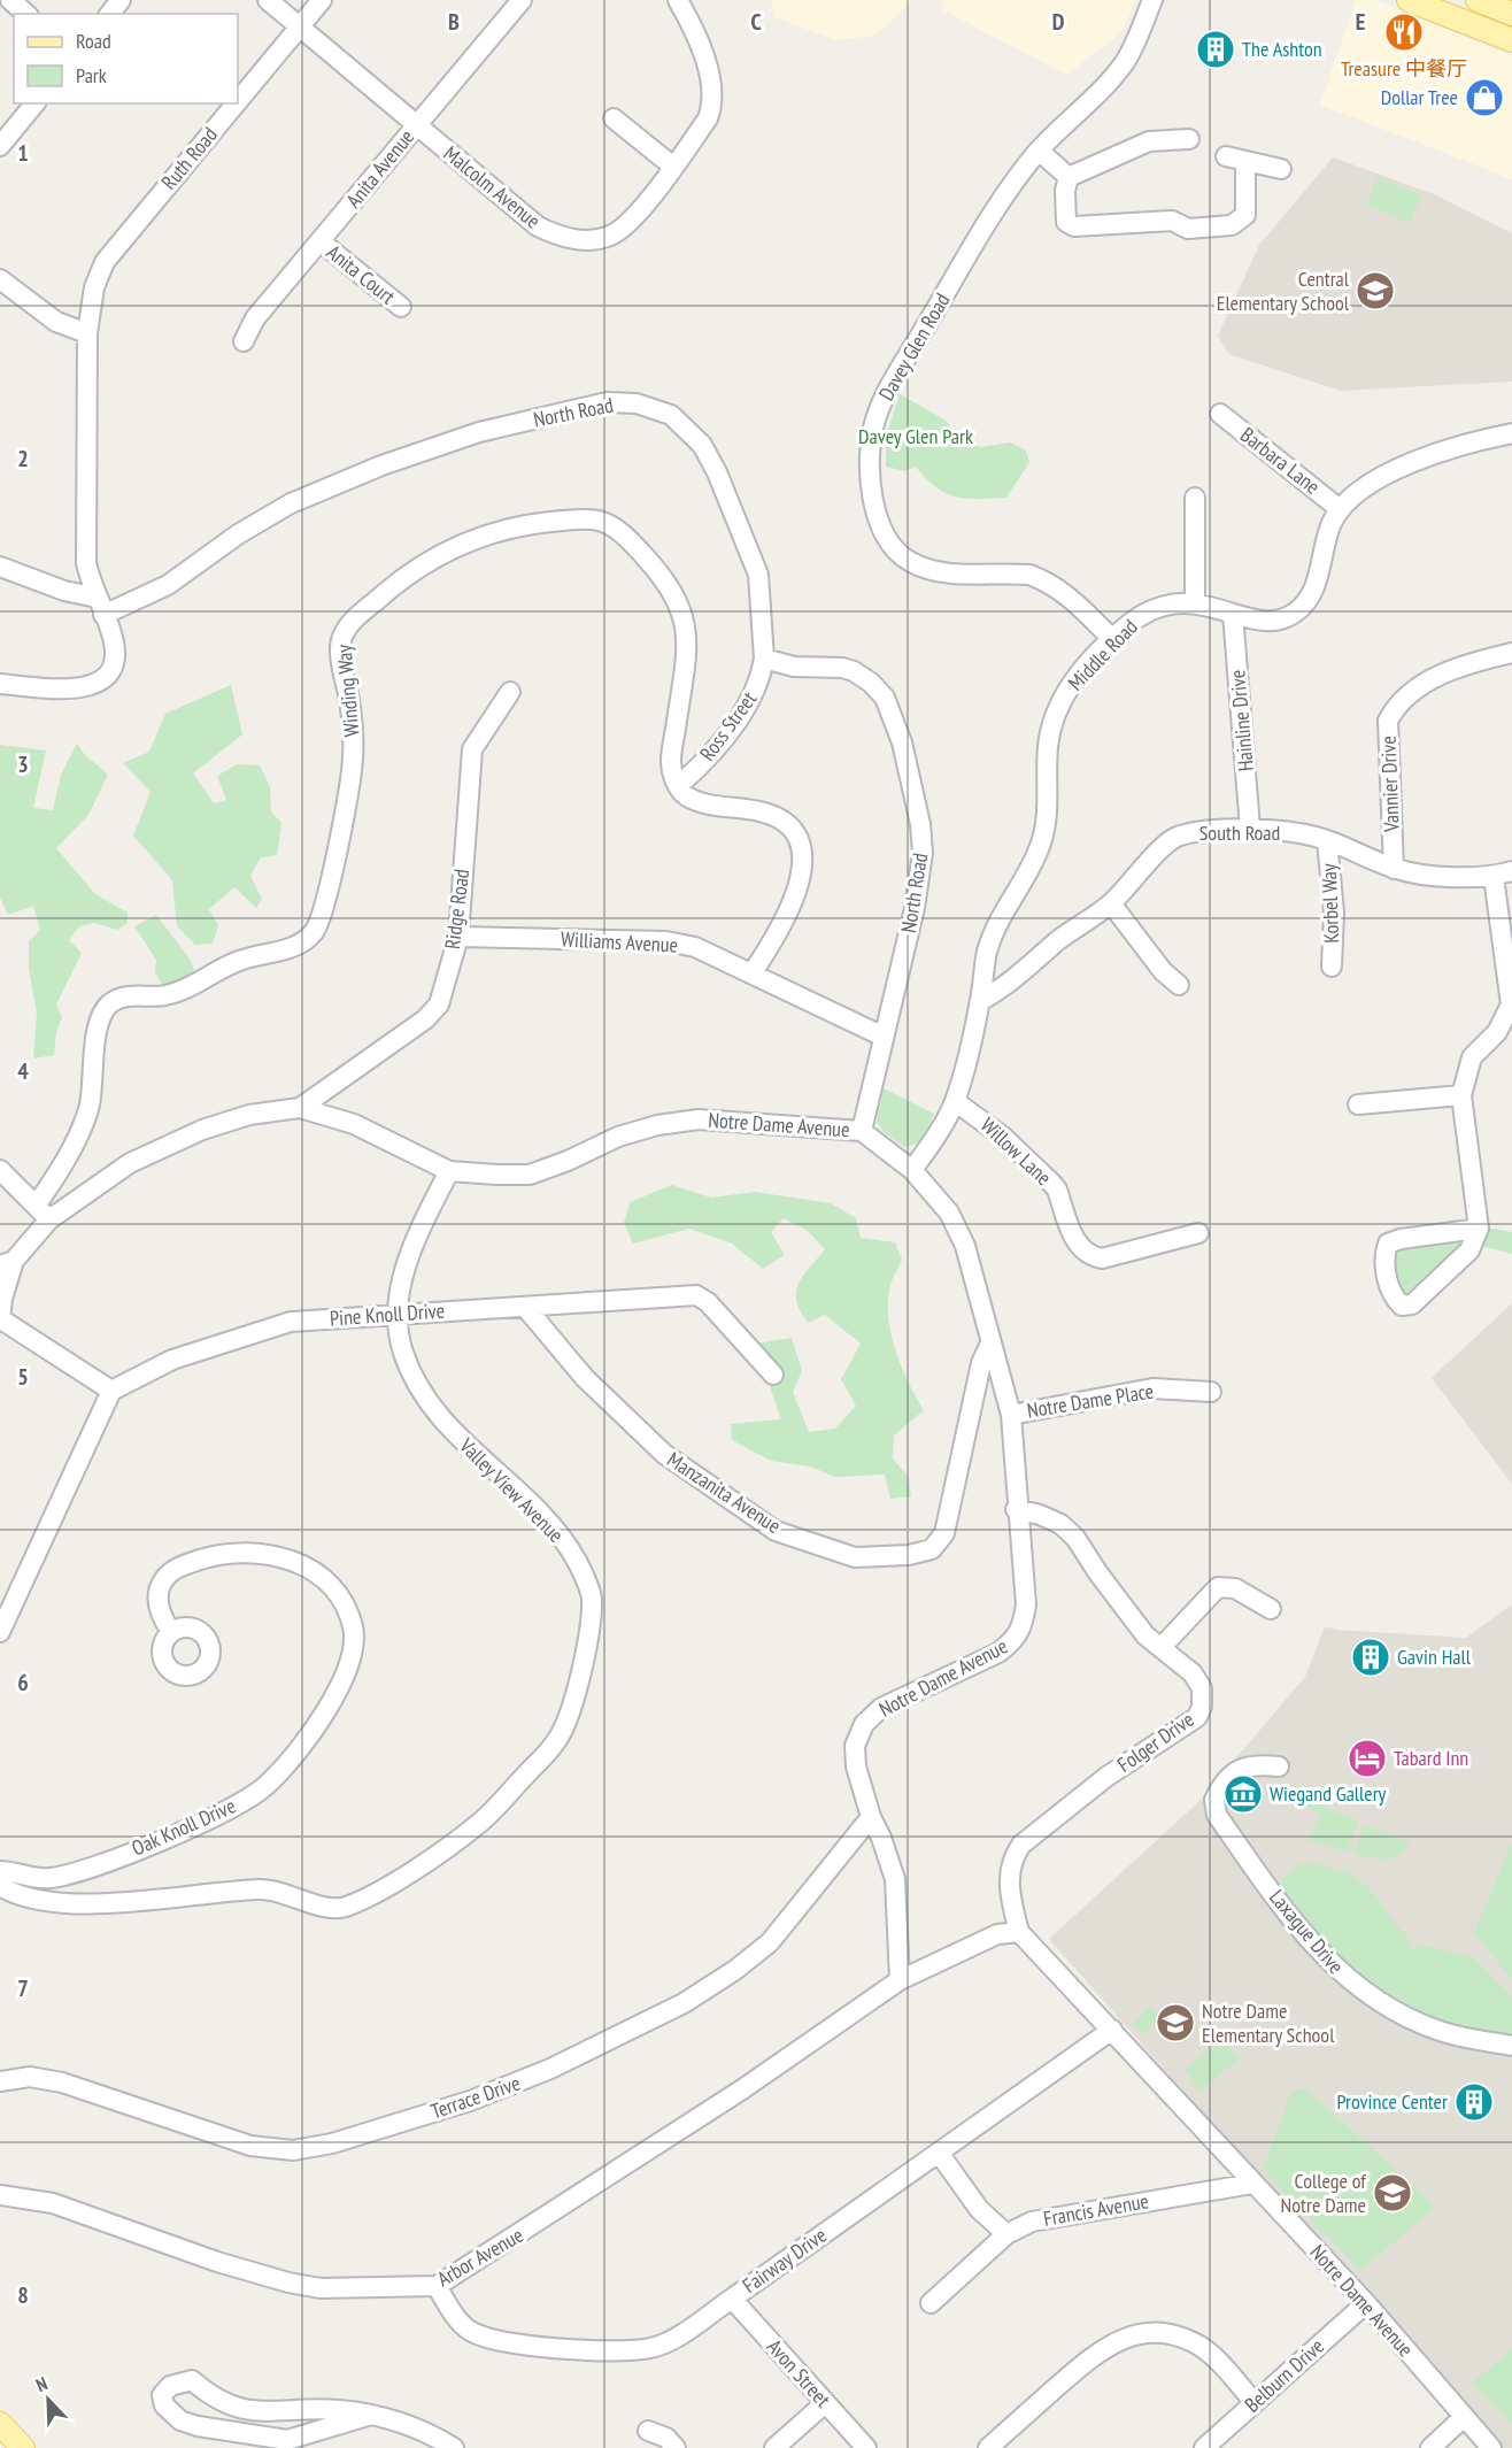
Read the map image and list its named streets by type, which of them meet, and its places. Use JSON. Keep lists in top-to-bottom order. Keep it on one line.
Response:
{"streets":{"street":["Ruth Road","Anita Avenue","Malcolm Avenue","Anita Court","Davey Glen Road","North Road","Barbara Lane","Middle Road","Winding Way","Hainline Drive","Ross Street","Vannier Drive","South Road","Korbel Way","Ridge Road","Williams Avenue","Notre Dame Avenue","Willow Lane","Pine Knoll Drive","Notre Dame Place","Valley View Avenue","Manzanita Avenue","Folger Drive","Oak Knoll Drive","Laxague Drive","Terrace Drive","Francis Avenue","Arbor Avenue","Fairway Drive","Avon Street","Belburn Drive"]},"crossings":[["Ruth Road","Malcolm Avenue"],["Anita Avenue","Malcolm Avenue"],["Anita Avenue","Anita Court"],["Davey Glen Road","Middle Road"],["North Road","Ross Street"],["North Road","Williams Avenue"],["North Road","Notre Dame Avenue"],["Barbara Lane","Middle Road"],["Middle Road","Hainline Drive"],["Middle Road","South Road"],["Middle Road","Notre Dame Avenue"],["Middle Road","Willow Lane"],["Winding Way","Ross Street"],["Hainline Drive","South Road"],["Vannier Drive","South Road"],["South Road","Korbel Way"],["Ridge Road","Williams Avenue"],["Ridge Road","Notre Dame Avenue"],["Notre Dame Avenue","Notre Dame Place"],["Notre Dame Avenue","Valley View Avenue"],["Notre Dame Avenue","Manzanita Avenue"],["Notre Dame Avenue","Folger Drive"],["Notre Dame Avenue","Terrace Drive"],["Notre Dame Avenue","Francis Avenue"],["Notre Dame Avenue","Arbor Avenue"],["Notre Dame Avenue","Fairway Drive"],["Notre Dame Avenue","Belburn Drive"],["Pine Knoll Drive","Valley View Avenue"],["Pine Knoll Drive","Manzanita Avenue"],["Arbor Avenue","Fairway Drive"],["Fairway Drive","Avon Street"]],"parks":["Davey Glen Park"],"places":{"restaurant":["Treasure 中餐厅"],"building":["The Ashton","Gavin Hall","Province Center"],"shop":["Dollar Tree"],"school or university":["Central Elementary School","Notre Dame Elementary School","College of Notre Dame"],"hotel":["Tabard Inn"],"museum":["Wiegand Gallery"]},"legend":["Road","Park"],"north":"top left","grid":{"columns":["B","C","D","E"],"rows":["1","2","3","4","5","6","7","8"]}}
